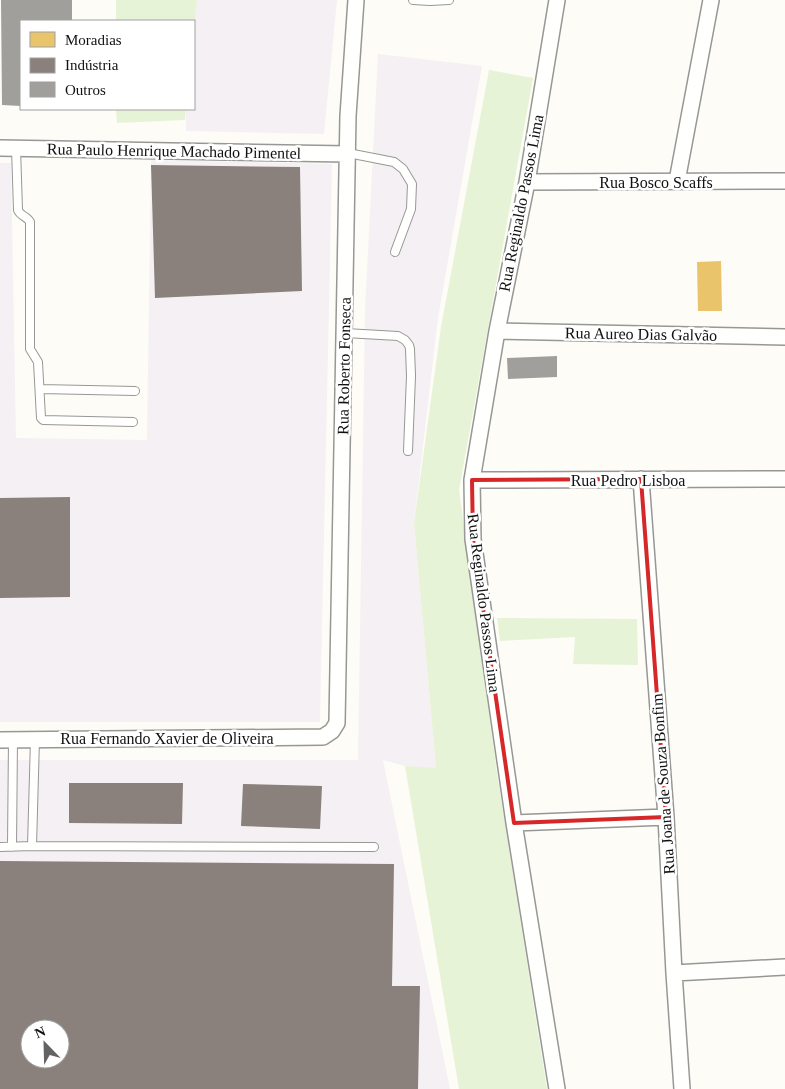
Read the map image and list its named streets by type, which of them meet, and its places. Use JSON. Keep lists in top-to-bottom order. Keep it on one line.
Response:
{"streets":{"street":["Rua Paulo Henrique Machado Pimentel","Rua Bosco Scaffs","Rua Reginaldo Passos Lima","Rua Aureo Dias Galvão","Rua Roberto Fonseca","Rua Pedro Lisboa","Rua Fernando Xavier de Oliveira","Rua Joana de Souza Bonfim"]},"crossings":[["Rua Paulo Henrique Machado Pimentel","Rua Roberto Fonseca"],["Rua Bosco Scaffs","Rua Reginaldo Passos Lima"],["Rua Reginaldo Passos Lima","Rua Aureo Dias Galvão"],["Rua Reginaldo Passos Lima","Rua Pedro Lisboa"],["Rua Roberto Fonseca","Rua Fernando Xavier de Oliveira"],["Rua Pedro Lisboa","Rua Joana de Souza Bonfim"]],"legend":["Moradias","Indústria","Outros"],"north":"top left"}
